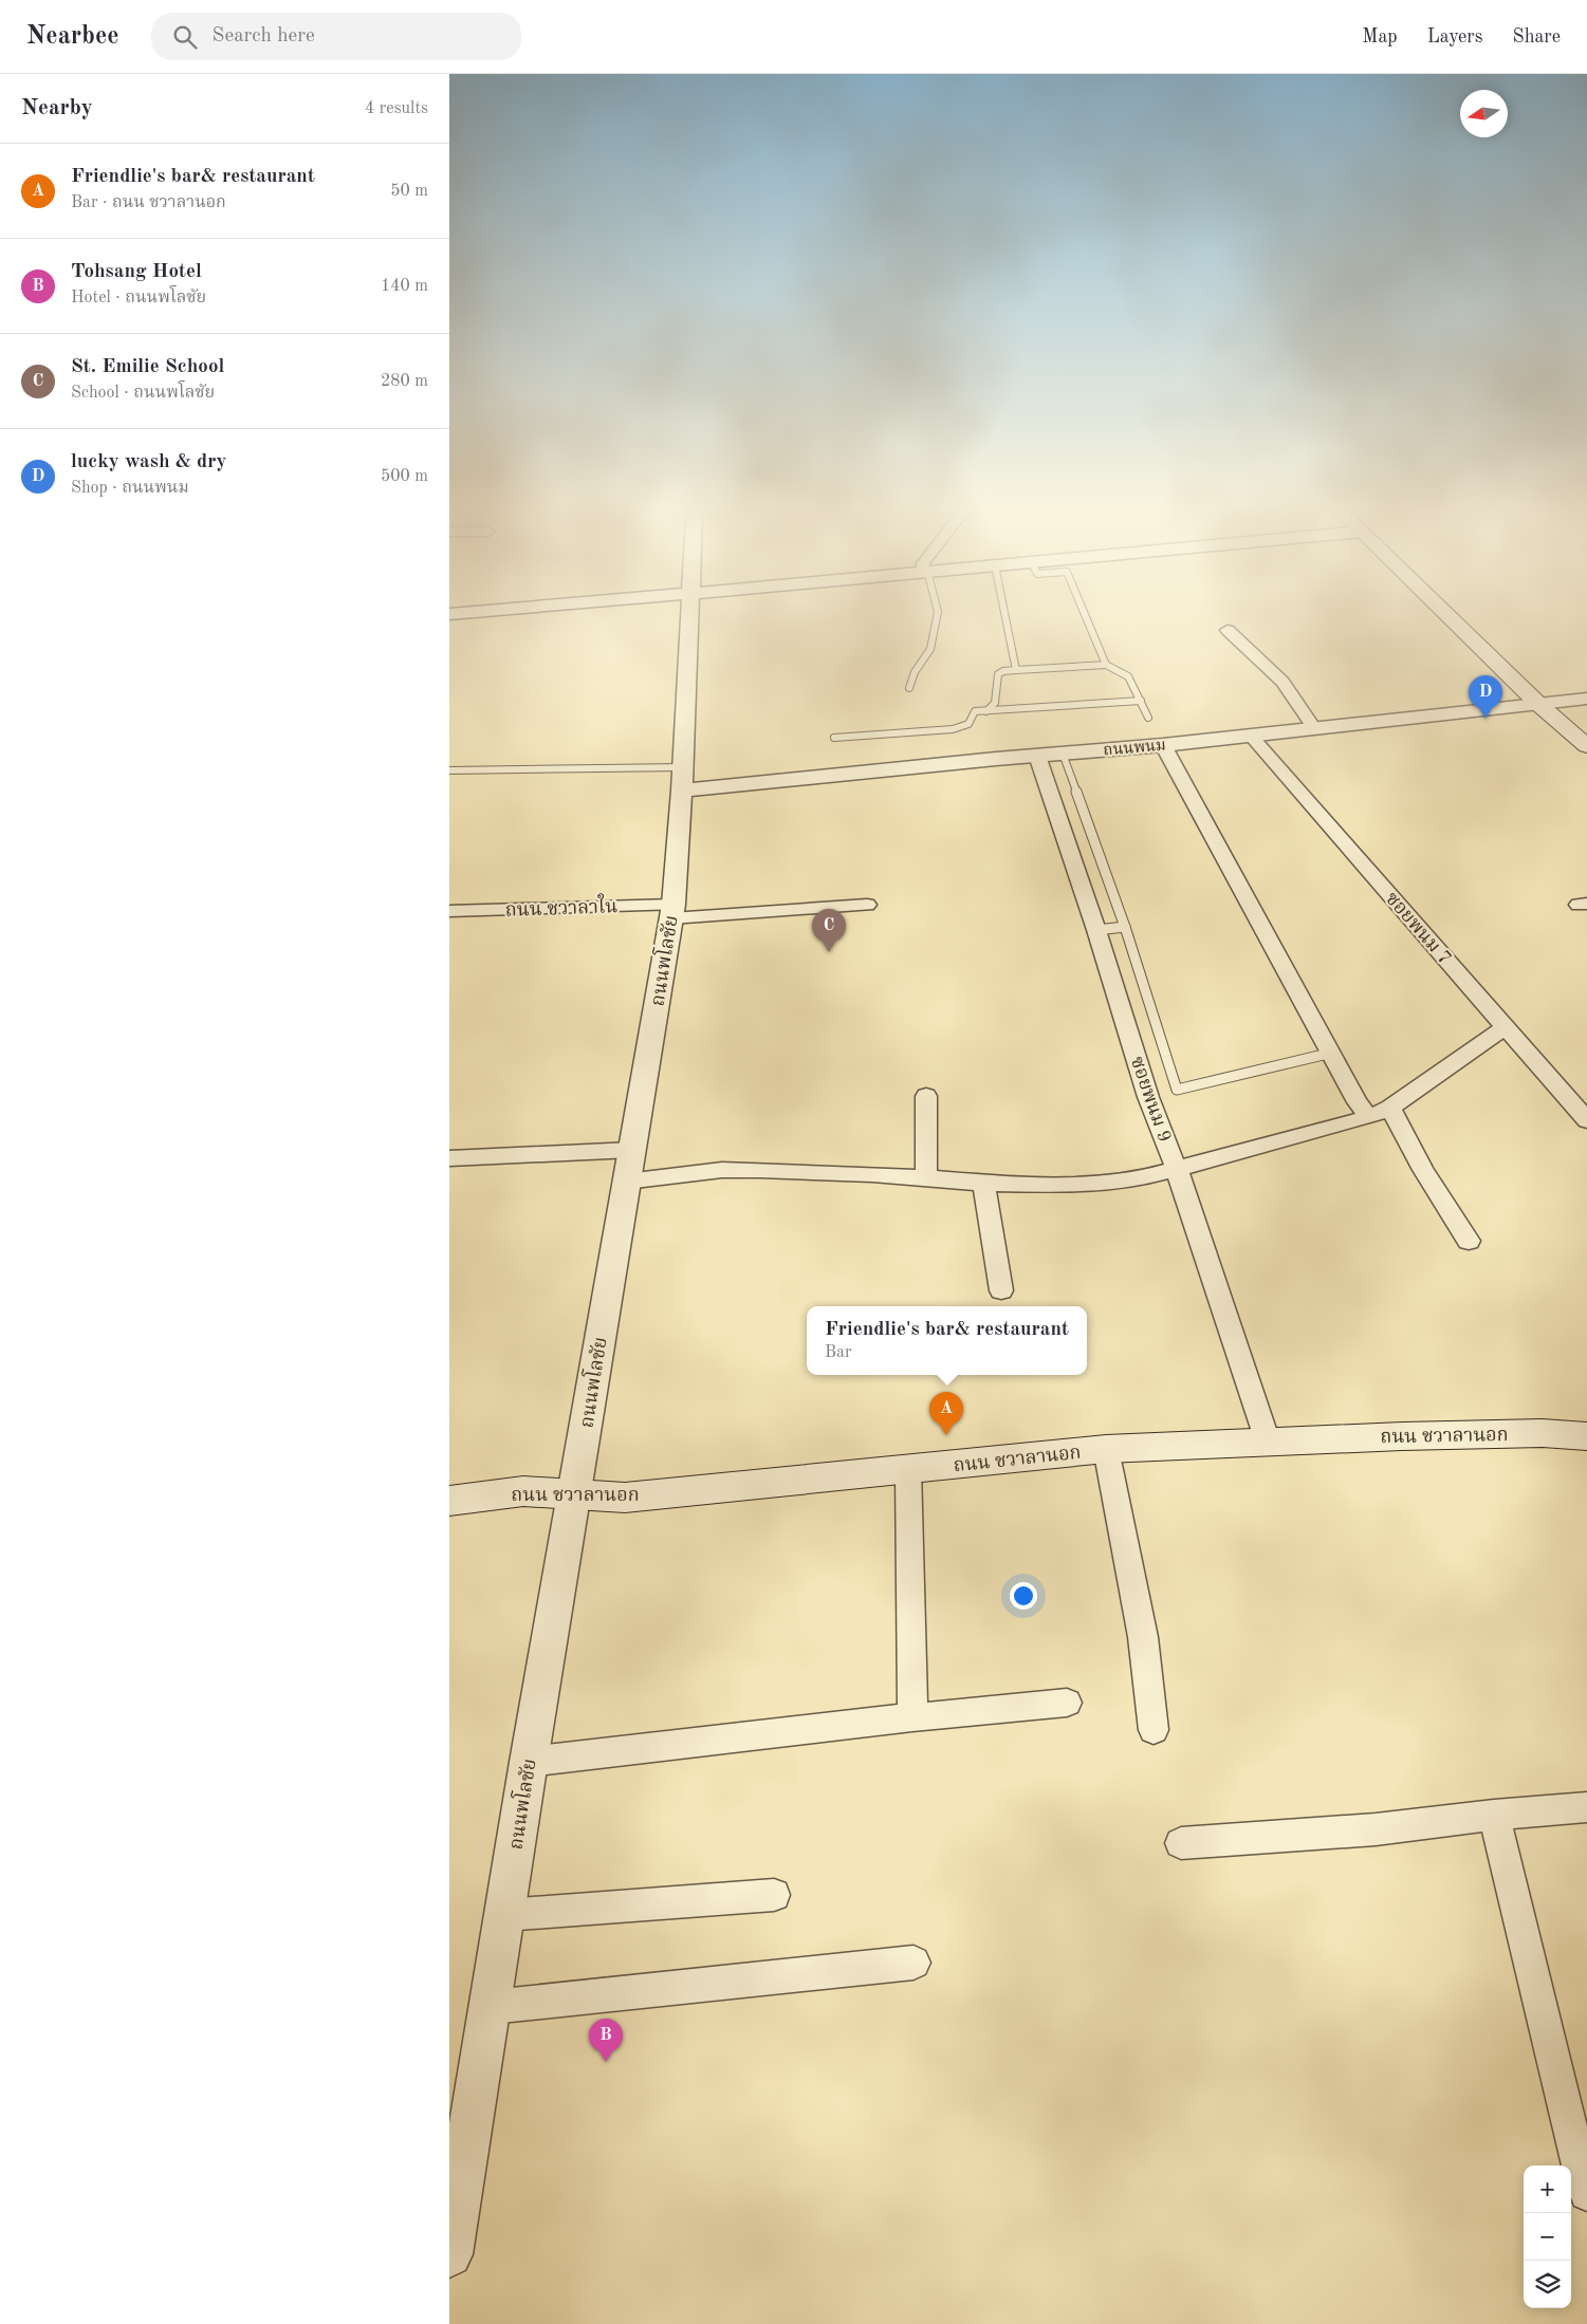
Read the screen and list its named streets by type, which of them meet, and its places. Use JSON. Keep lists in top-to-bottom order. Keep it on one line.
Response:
{"streets":{"main road":["ถนน ชวาลานอก"],"street":["ถนนพนม","ถนน ชวาลาใน","ซอยพนม 7","ถนนพโลชัย","ซอยพนม 9"]},"crossings":[["ถนนพนม","ซอยพนม 7"],["ถนนพนม","ถนนพโลชัย"],["ถนนพนม","ซอยพนม 9"],["ถนน ชวาลาใน","ถนนพโลชัย"],["ถนนพโลชัย","ถนน ชวาลานอก"],["ซอยพนม 9","ถนน ชวาลานอก"]],"north":"left","page":{"header":"Nearbee","search":"Search here","nav":["Map","Layers","Share"],"heading":["Nearby","4 results"],"list":[{"mark":"A","name":"Friendlie's bar& restaurant","note":"Bar · ถนน ชวาลานอก","value":"50 m"},{"mark":"B","name":"Tohsang Hotel","note":"Hotel · ถนนพโลชัย","value":"140 m"},{"mark":"C","name":"St. Emilie School","note":"School · ถนนพโลชัย","value":"280 m"},{"mark":"D","name":"lucky wash & dry","note":"Shop · ถนนพนม","value":"500 m"}],"pins":["D","C","A","B"],"popup":["Friendlie's bar& restaurant","Bar"],"map_buttons":["+","−"]}}
